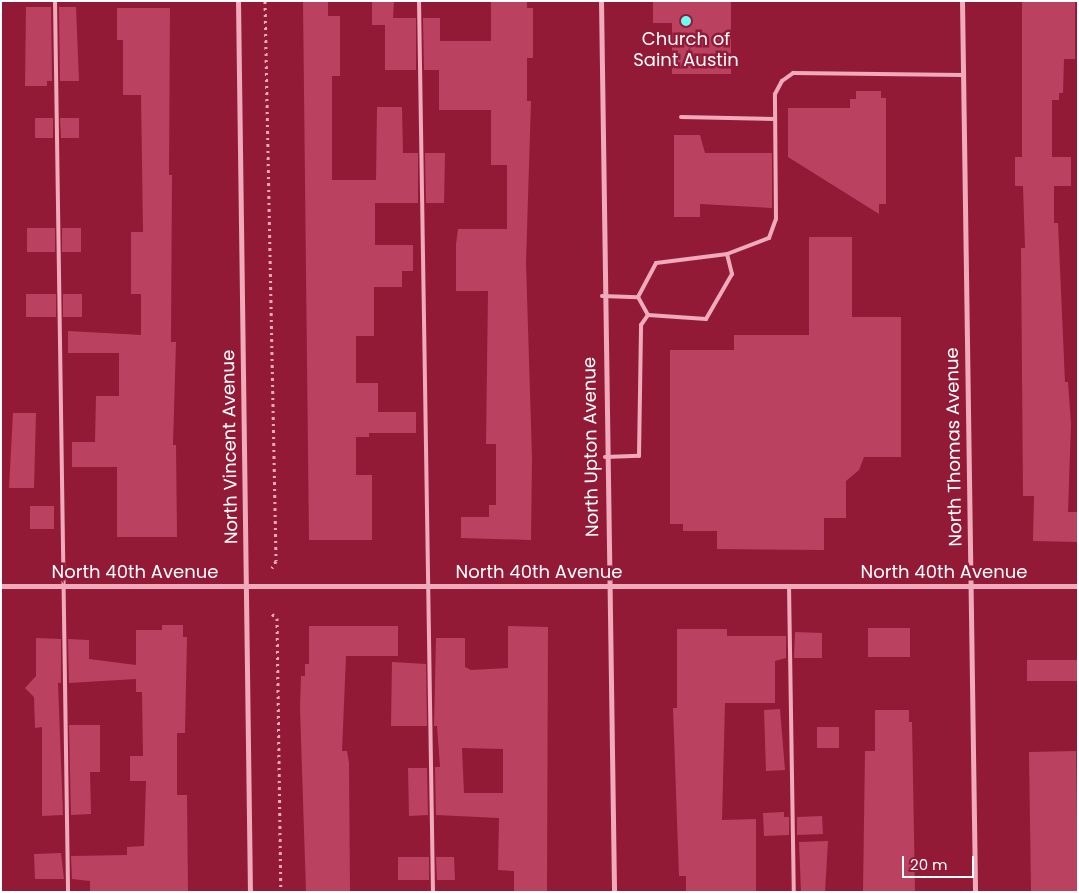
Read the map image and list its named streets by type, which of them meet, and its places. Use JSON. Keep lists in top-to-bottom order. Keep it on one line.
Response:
{"streets":{"street":["North Vincent Avenue","North Upton Avenue","North Thomas Avenue","North 40th Avenue"]},"crossings":[["North Vincent Avenue","North 40th Avenue"],["North Upton Avenue","North 40th Avenue"],["North Thomas Avenue","North 40th Avenue"]],"places":["Church of Saint Austin"],"scale_bar":"20 m"}
